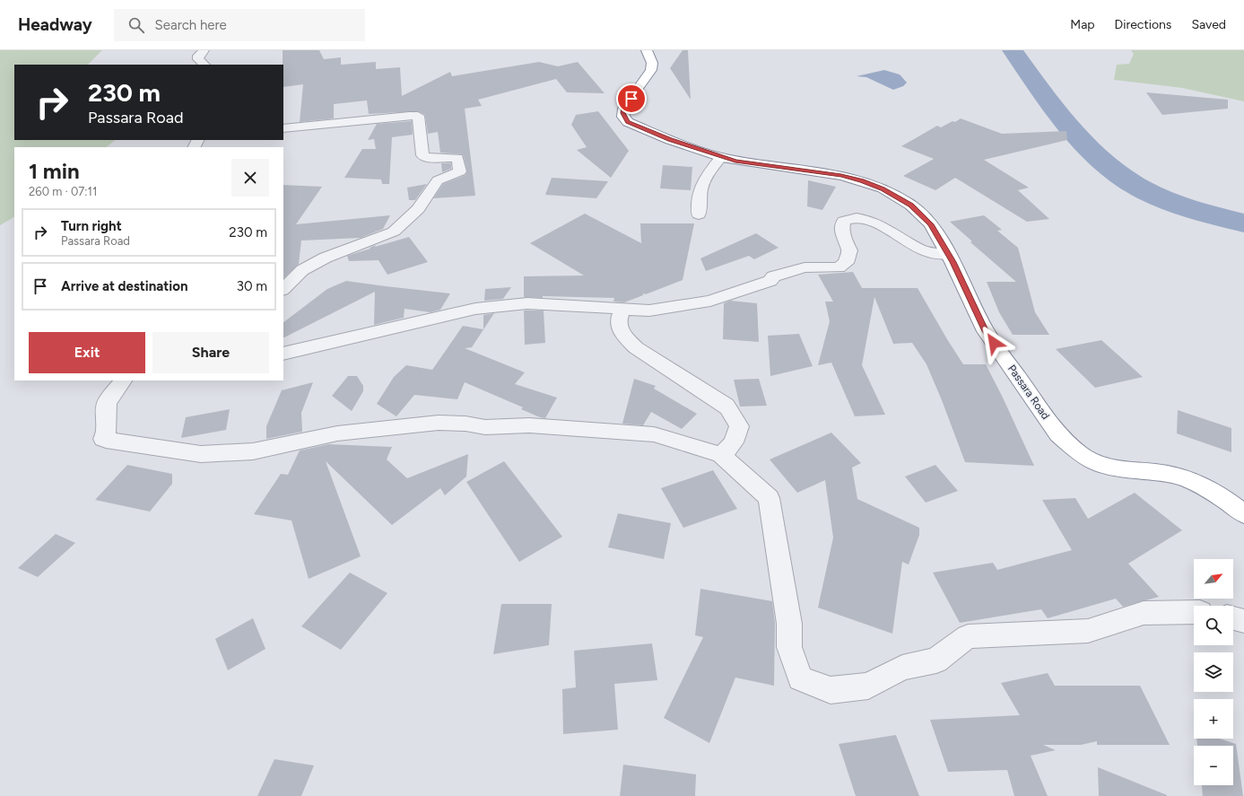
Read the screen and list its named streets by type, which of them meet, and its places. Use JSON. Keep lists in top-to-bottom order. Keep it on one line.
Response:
{"streets":{"highway":["Passara Road"]},"north":"top right","page":{"header":"Headway","search":"Search here","nav":["Map","Directions","Saved"],"turn":["230 m","Passara Road"],"heading":["1 min","260 m · 07:11"],"list":[{"name":"Turn right","note":"Passara Road","value":"230 m"},{"name":"Arrive at destination","value":"30 m"}],"buttons":["Exit","Share"],"map_buttons":["+","−"]}}
